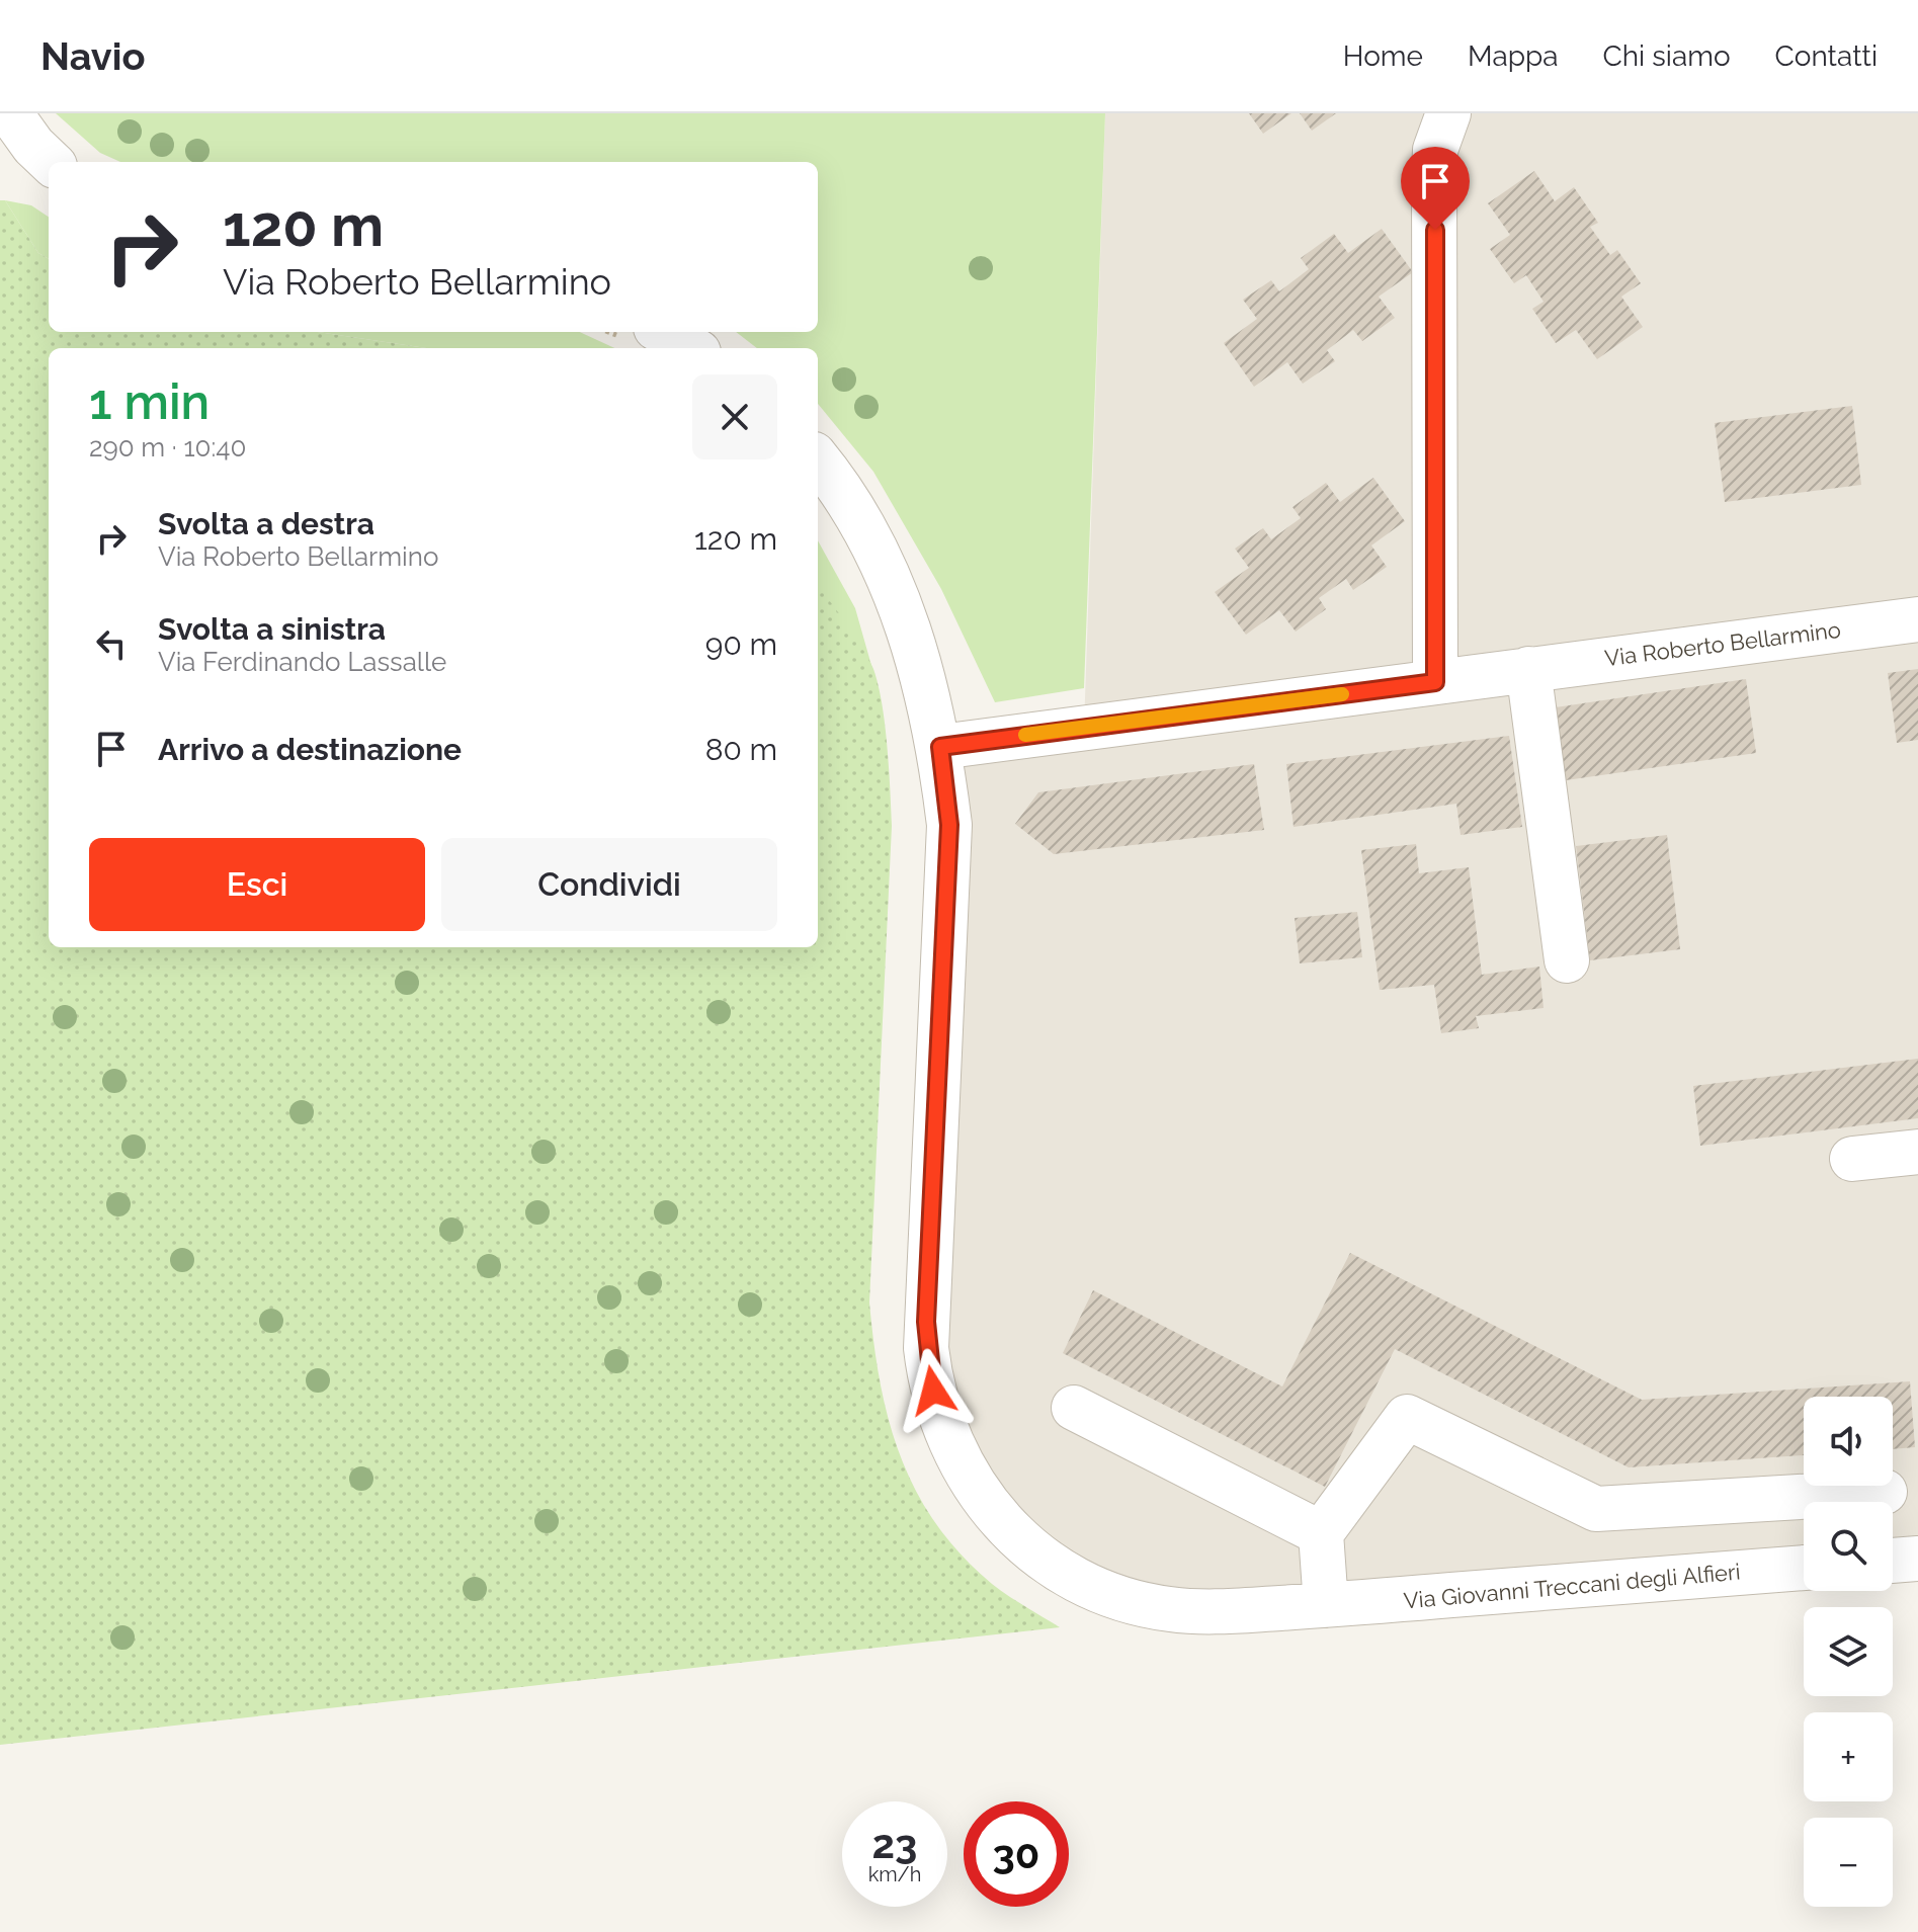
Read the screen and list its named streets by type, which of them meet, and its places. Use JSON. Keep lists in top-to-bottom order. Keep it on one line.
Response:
{"streets":{"street":["Via Roberto Bellarmino","Via Giovanni Treccani degli Alfieri"]},"crossings":[["Via Roberto Bellarmino","Via Giovanni Treccani degli Alfieri"]],"page":{"header":"Navio","nav":["Home","Mappa","Chi siamo","Contatti"],"turn":["120 m","Via Roberto Bellarmino"],"heading":["1 min","290 m · 10:40"],"list":[{"name":"Svolta a destra","note":"Via Roberto Bellarmino","value":"120 m"},{"name":"Svolta a sinistra","note":"Via Ferdinando Lassalle","value":"90 m"},{"name":"Arrivo a destinazione","value":"80 m"}],"buttons":["Esci","Condividi"],"map_buttons":["+","−"],"speed":"23 km/h","limit":"30"}}
